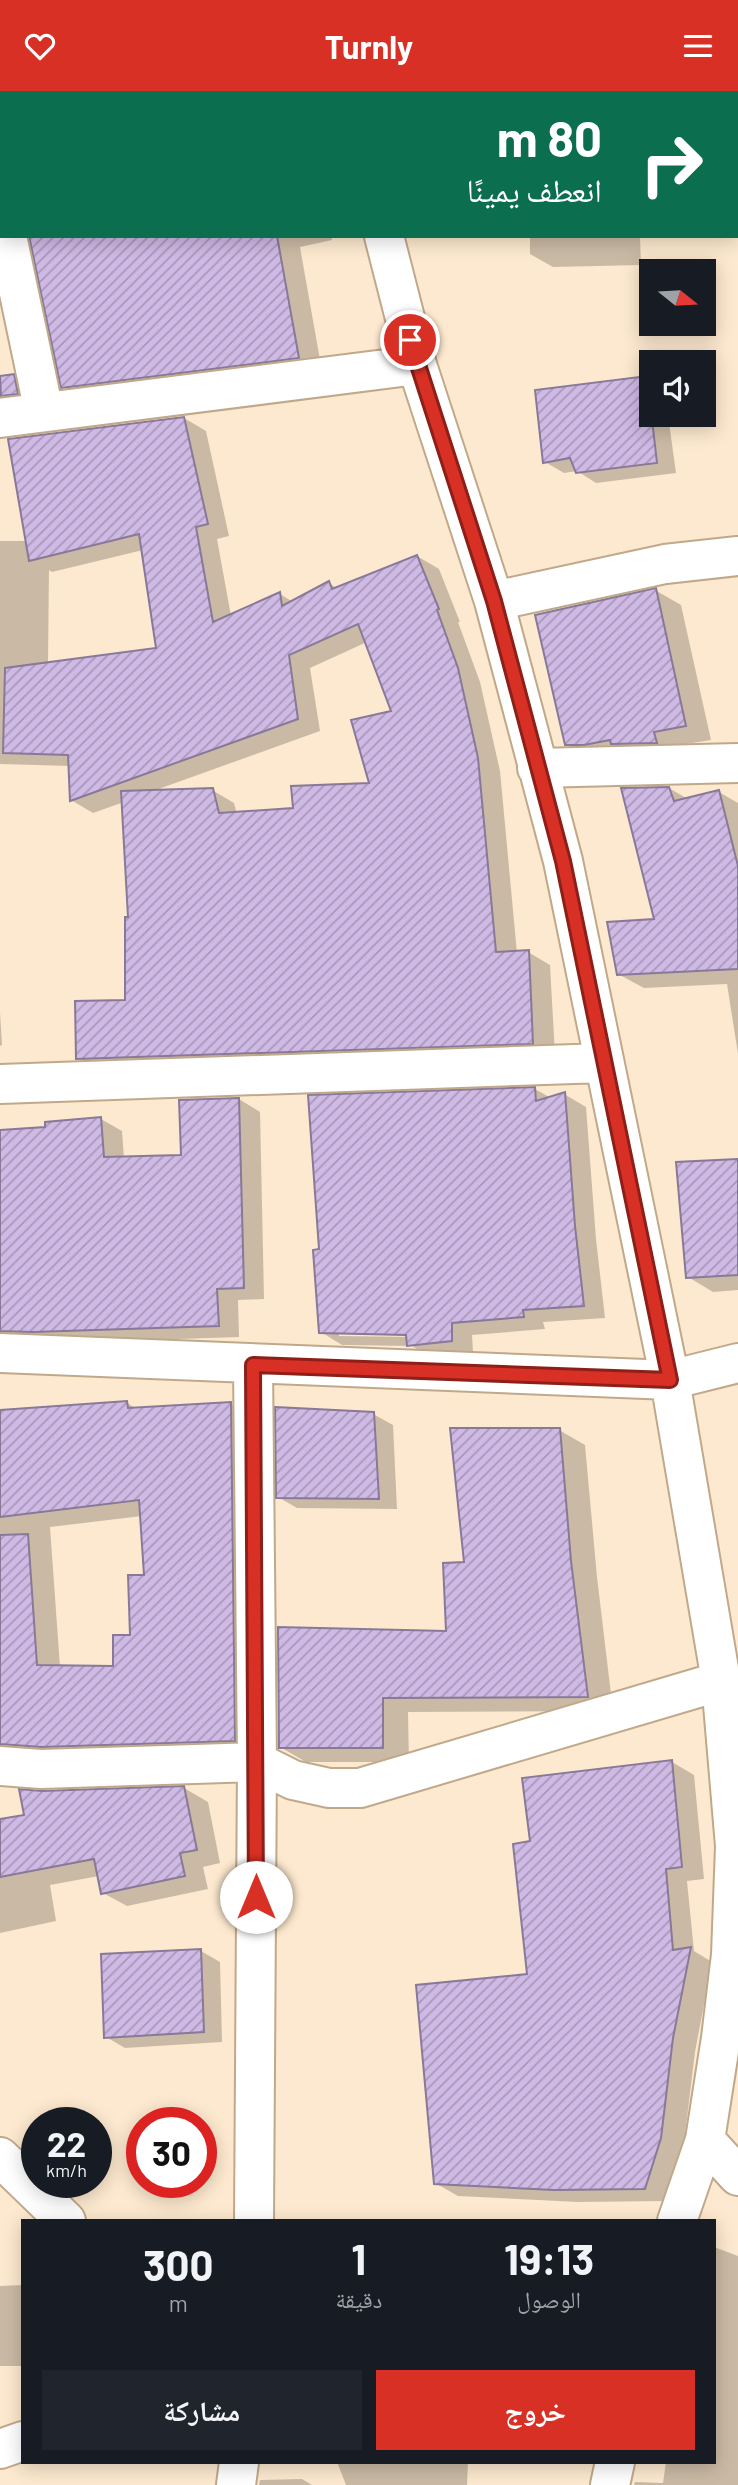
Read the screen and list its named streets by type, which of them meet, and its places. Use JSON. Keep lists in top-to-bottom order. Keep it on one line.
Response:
{"north":"right","page":{"header":"Turnly","turn":["80 m","انعطف يمينًا"],"speed":"22 km/h","limit":"30","eta":["19:13","الوصول","1","دقيقة","300","m"],"buttons":["خروج","مشاركة"]}}
